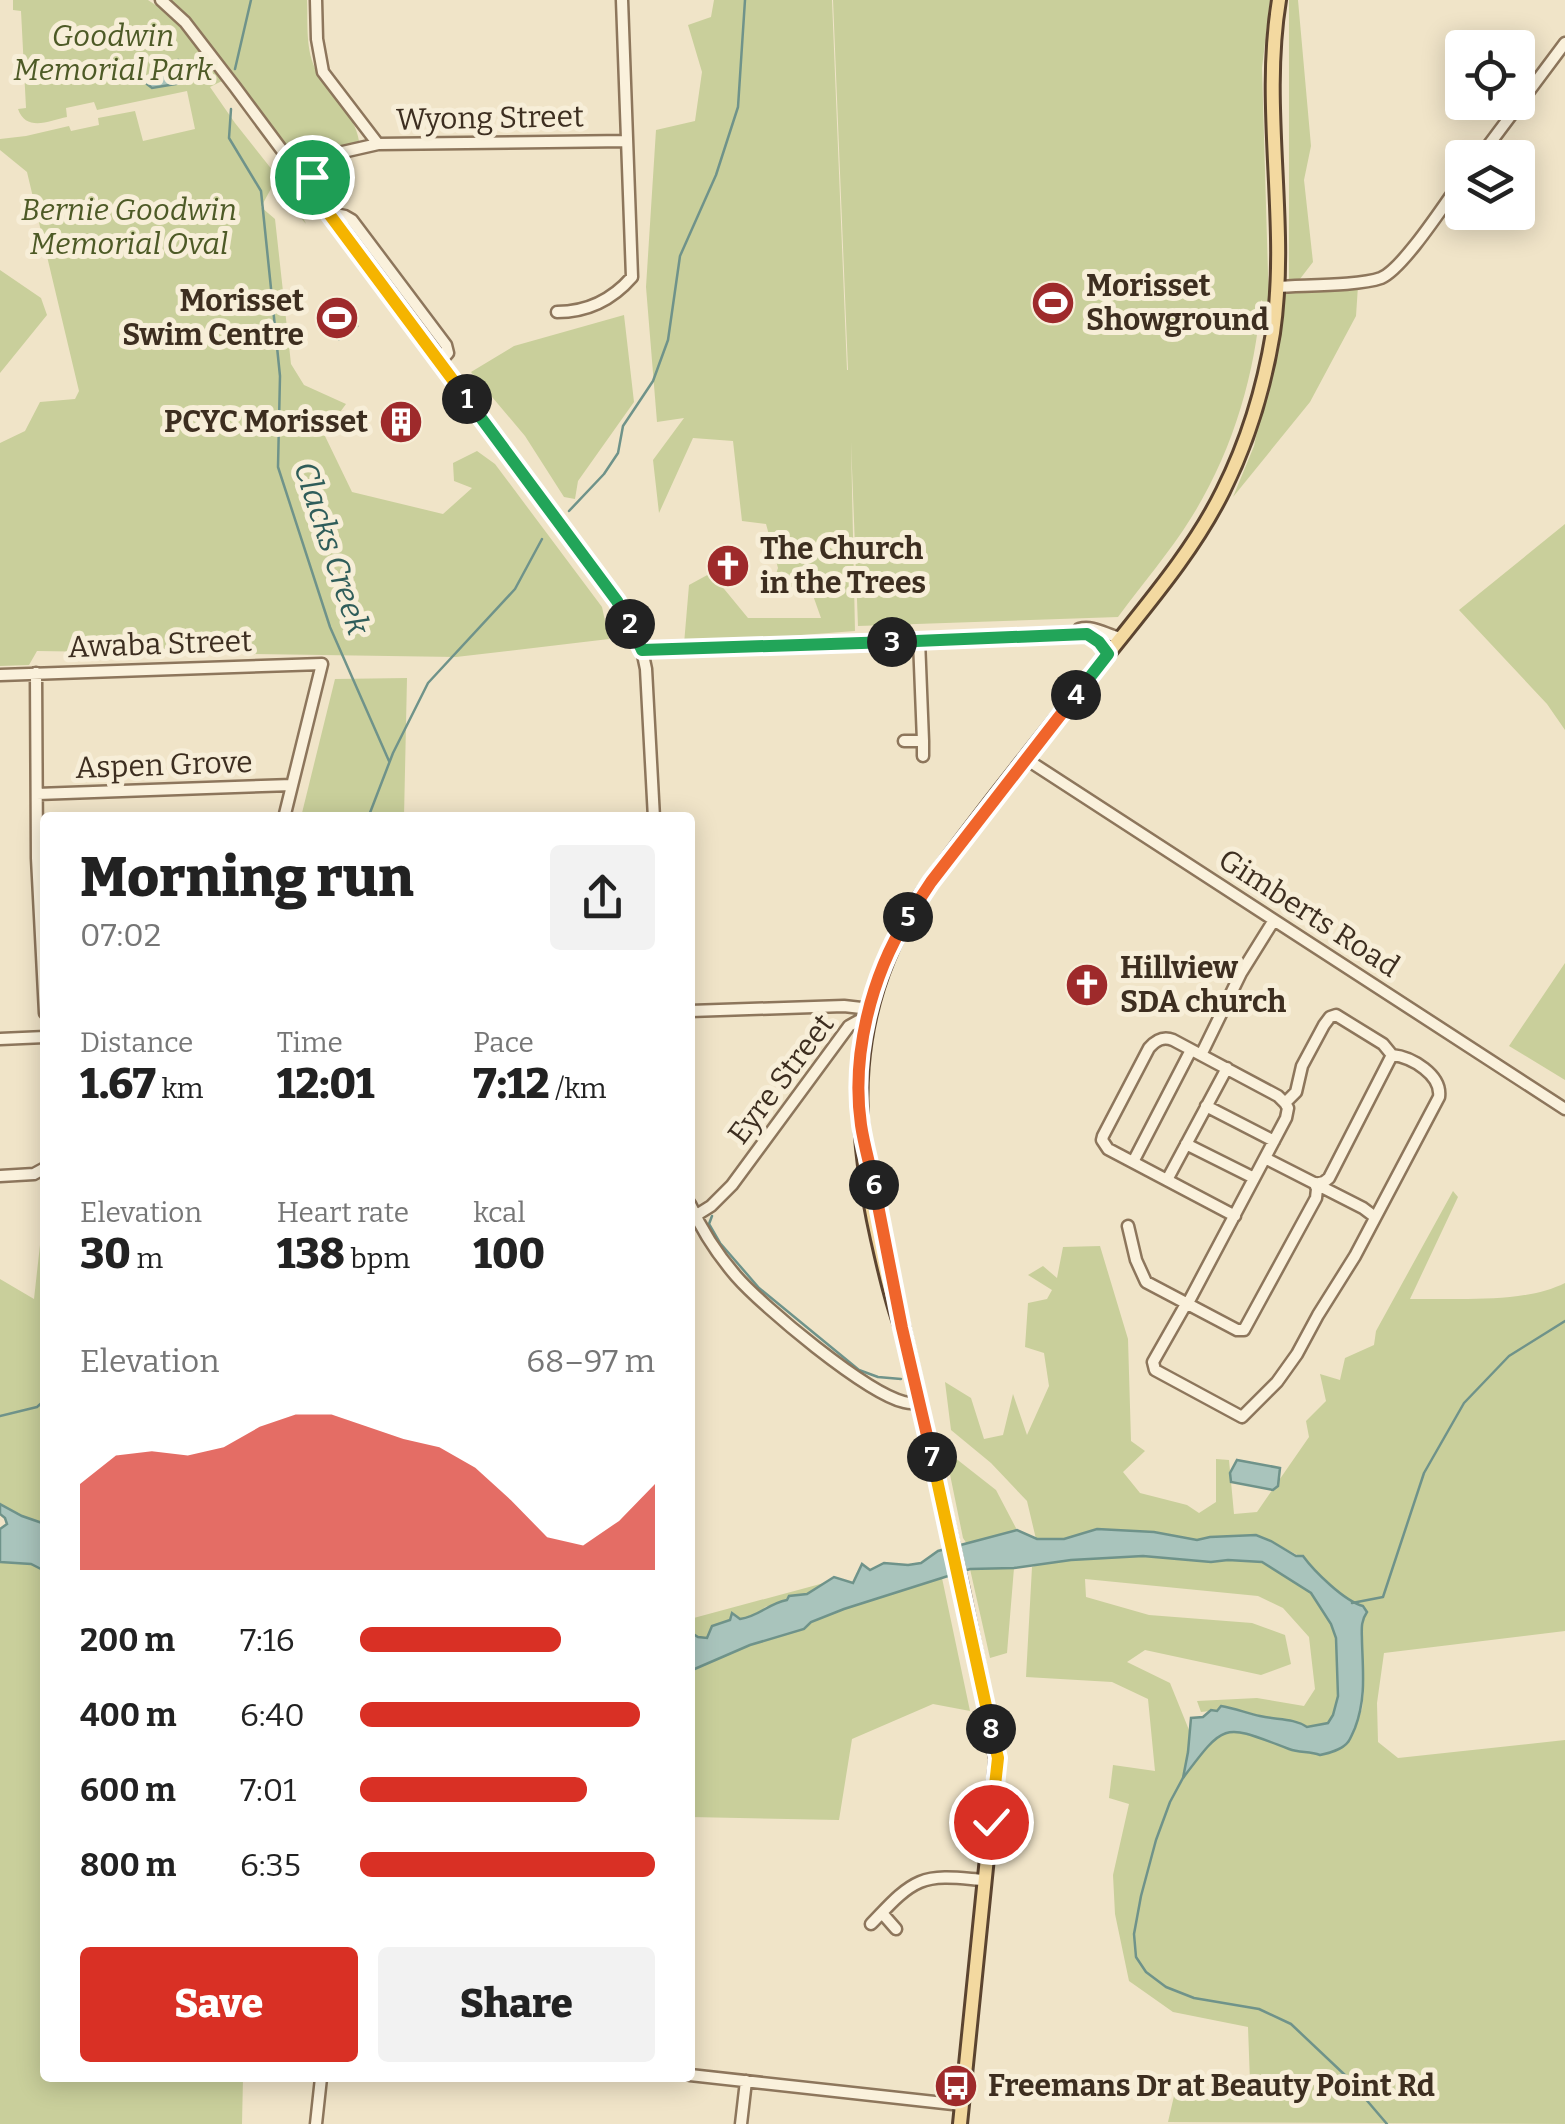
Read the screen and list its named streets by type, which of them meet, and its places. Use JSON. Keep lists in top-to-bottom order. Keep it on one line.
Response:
{"streets":{"street":["Wyong Street","Awaba Street","Aspen Grove","Gimberts Road","Eyre Street"]},"crossings":[["Awaba Street","Aspen Grove"]],"water":["Clacks Creek"],"parks":["Goodwin Memorial Park","Bernie Goodwin Memorial Oval"],"places":{"sports":["Morisset Showground","Morisset Swim Centre"],"building":["PCYC Morisset"],"church":["The Church in the Trees","Hillview SDA church"],"bus stop":["Freemans Dr at Beauty Point Rd"]},"page":{"pins":["1","2","3","4","5","6","7","8"],"heading":["Morning run","07:02"],"stats":[["Distance","1.67 km"],["Time","12:01"],["Pace","7:12 /km"],["Elevation","30 m"],["Heart rate","138 bpm"],["kcal","100"]],"chart":["Elevation","68–97 m"],"list":[{"name":"200 m","note":"7:16"},{"name":"400 m","note":"6:40"},{"name":"600 m","note":"7:01"},{"name":"800 m","note":"6:35"}],"buttons":["Save","Share"]}}
